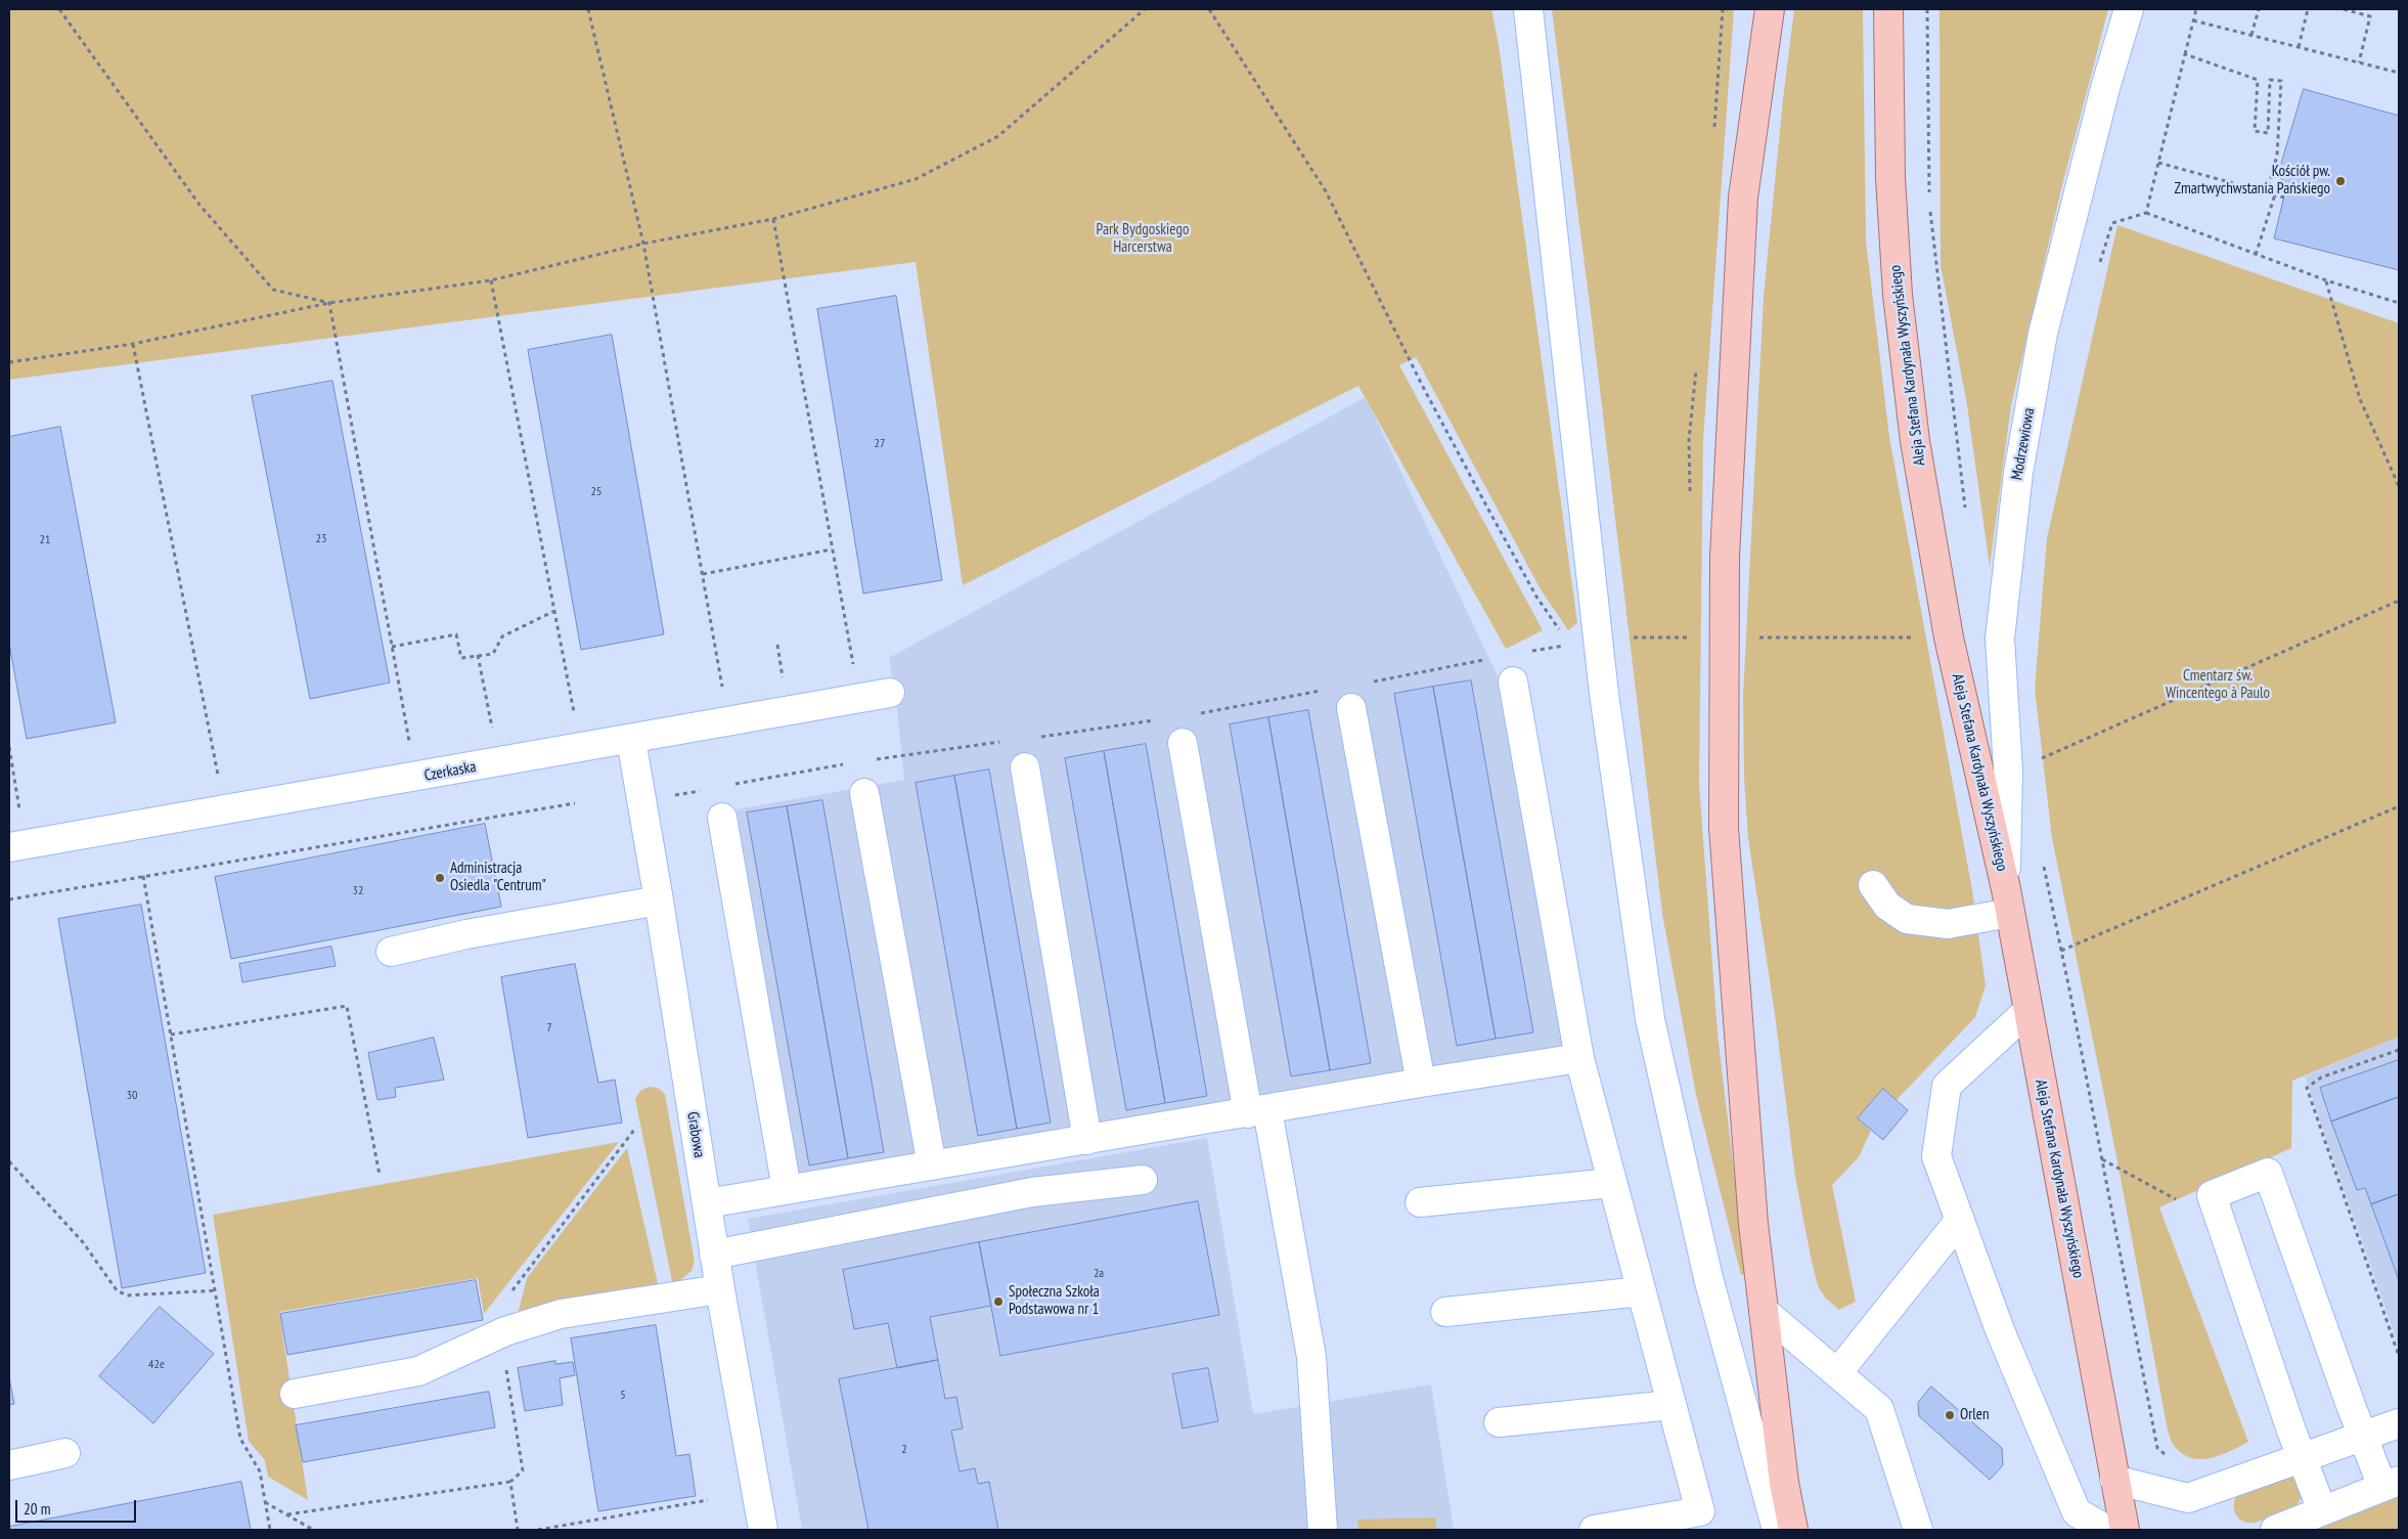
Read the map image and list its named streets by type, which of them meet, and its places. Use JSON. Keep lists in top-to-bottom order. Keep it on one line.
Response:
{"streets":{"main road":["Aleja Stefana Kardynała Wyszyńskiego"],"street":["Modrzewiowa","Czerkaska","Grabowa"]},"crossings":[["Aleja Stefana Kardynała Wyszyńskiego","Modrzewiowa"],["Czerkaska","Grabowa"]],"parks":["Park Bydgoskiego Harcerstwa","Cmentarz św. Wincentego à Paulo"],"places":["Kościół pw. Zmartwychwstania Pańskiego","Administracja Osiedla \"Centrum\"","Społeczna Szkoła Podstawowa nr 1","Orlen"],"house_numbers":["27","25","23","21","32","7","30","2a","42e","5","2"],"scale_bar":"20 m"}
